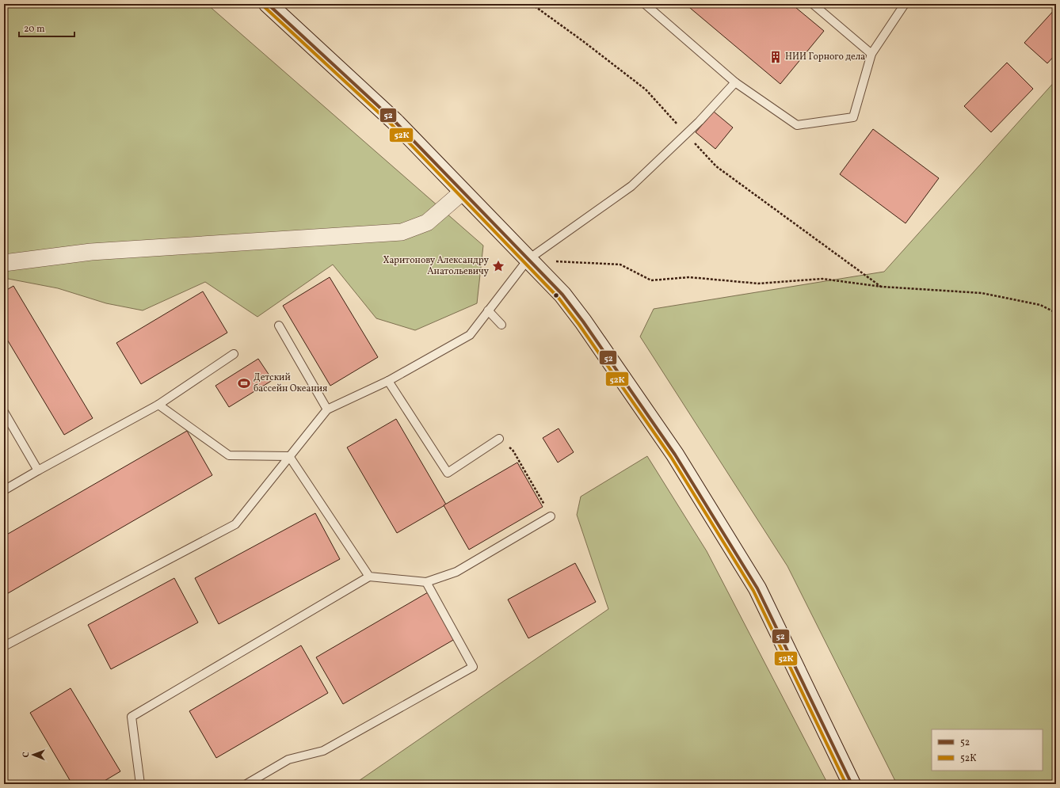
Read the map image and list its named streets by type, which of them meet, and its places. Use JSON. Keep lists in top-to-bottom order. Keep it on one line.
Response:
{"places":{"building":["НИИ Горного дела"],"place":["Харитонову Александру Анатольевичу"],"sports":["Детский бассейн Океания"]},"lines":["transit line 52","transit line 52К"],"legend":["52","52К"],"scale_bar":"20 m","north":"left"}
